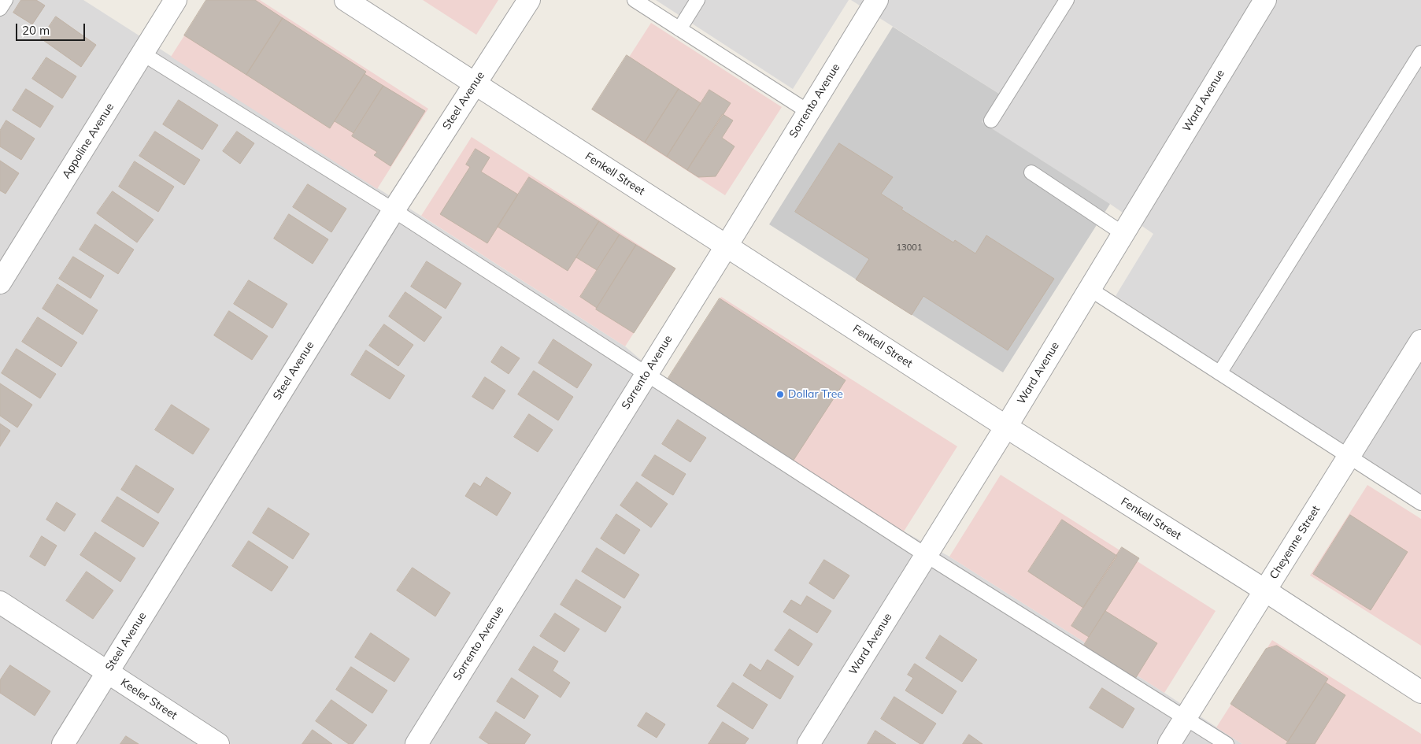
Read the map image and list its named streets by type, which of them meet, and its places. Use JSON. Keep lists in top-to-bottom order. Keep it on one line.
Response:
{"streets":{"street":["Steel Avenue","Sorrento Avenue","Ward Avenue","Appoline Avenue","Fenkell Street","Cheyenne Street","Keeler Street"]},"crossings":[["Steel Avenue","Fenkell Street"],["Steel Avenue","Keeler Street"],["Sorrento Avenue","Fenkell Street"],["Ward Avenue","Fenkell Street"],["Fenkell Street","Cheyenne Street"]],"places":["Dollar Tree"],"house_numbers":["13001"],"scale_bar":"20 m"}
